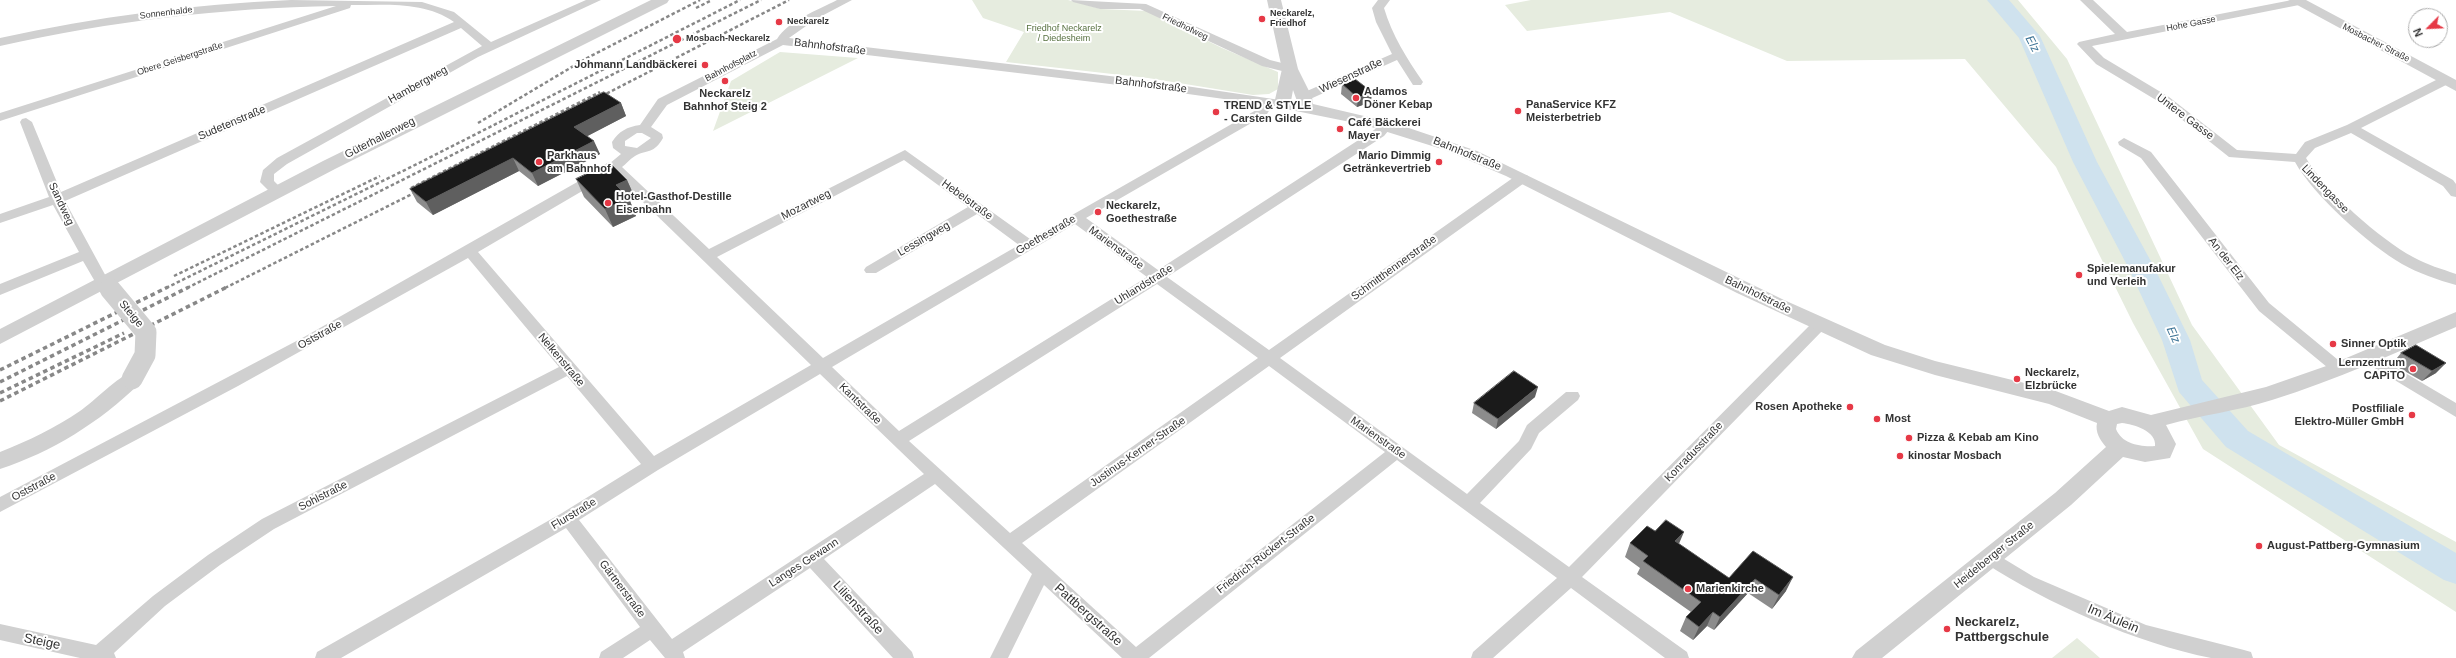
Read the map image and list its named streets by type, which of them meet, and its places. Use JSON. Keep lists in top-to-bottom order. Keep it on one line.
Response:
{"streets":{"street":["Sonnenhalde","Hohe Gasse","Friedhofweg","Mosbacher Straße","Bahnhofstraße","Obere Geisbergstraße","Bahnhofsplatz","Wiesenstraße","Hambergweg","Untere Gasse","Sudetenstraße","Güterhallenweg","Lindengasse","Hebelstraße","Sandweg","Mozartweg","Goethestraße","Lessingweg","Marienstraße","An der Elz","Schmitthennerstraße","Uhlandstraße","Steige","Oststraße","Nelkenstraße","Kantstraße","Justinus-Kerner-Straße","Konradusstraße","Sohlstraße","Flurstraße","Friedrich-Rückert-Straße","Heidelberger Straße","Langes Gewann","Gärtnerstraße","Lilienstraße","Pattbergstraße","Im Äulein"]},"crossings":[["Sonnenhalde","Obere Geisbergstraße"],["Sonnenhalde","Hambergweg"],["Sonnenhalde","Sudetenstraße"],["Hohe Gasse","Mosbacher Straße"],["Hohe Gasse","Untere Gasse"],["Mosbacher Straße","Lindengasse"],["Bahnhofstraße","Bahnhofsplatz"],["Bahnhofstraße","Wiesenstraße"],["Bahnhofstraße","Goethestraße"],["Bahnhofstraße","Schmitthennerstraße"],["Bahnhofstraße","Uhlandstraße"],["Bahnhofstraße","Konradusstraße"],["Bahnhofsplatz","Oststraße"],["Hambergweg","Güterhallenweg"],["Untere Gasse","Lindengasse"],["Sudetenstraße","Sandweg"],["Güterhallenweg","Sandweg"],["Güterhallenweg","Steige"],["Hebelstraße","Mozartweg"],["Hebelstraße","Goethestraße"],["Hebelstraße","Lessingweg"],["Sandweg","Steige"],["Mozartweg","Kantstraße"],["Goethestraße","Marienstraße"],["Goethestraße","Kantstraße"],["Goethestraße","Flurstraße"],["Marienstraße","Schmitthennerstraße"],["Marienstraße","Uhlandstraße"],["Marienstraße","Justinus-Kerner-Straße"],["Marienstraße","Konradusstraße"],["Marienstraße","Friedrich-Rückert-Straße"],["Schmitthennerstraße","Justinus-Kerner-Straße"],["Uhlandstraße","Kantstraße"],["Steige","Sohlstraße"],["Oststraße","Nelkenstraße"],["Oststraße","Kantstraße"],["Nelkenstraße","Sohlstraße"],["Nelkenstraße","Flurstraße"],["Kantstraße","Justinus-Kerner-Straße"],["Kantstraße","Flurstraße"],["Kantstraße","Langes Gewann"],["Kantstraße","Pattbergstraße"],["Flurstraße","Gärtnerstraße"],["Friedrich-Rückert-Straße","Pattbergstraße"],["Heidelberger Straße","Im Äulein"],["Langes Gewann","Gärtnerstraße"],["Langes Gewann","Lilienstraße"]],"water":["Elz"],"parks":["Friedhof Neckarelz / Diedesheim"],"places":["Neckarelz, Friedhof","Neckarelz","Mosbach-Neckarelz","Johmann Landbäckerei","Neckarelz Bahnhof Steig 2","Adamos Döner Kebap","PanaService KFZ Meisterbetrieb","TREND & STYLE - Carsten Gilde","Café Bäckerei Mayer","Parkhaus am Bahnhof","Mario Dimmig Getränkevertrieb","Hotel-Gasthof-Destille Eisenbahn","Neckarelz, Goethestraße","Spielemanufakur und Verleih","Sinner Optik","Lernzentrum CAPiTO","Neckarelz, Elzbrücke","Rosen Apotheke","Postfiliale Elektro-Müller GmbH","Most","Pizza & Kebab am Kino","kinostar Mosbach","August-Pattberg-Gymnasium","Marienkirche","Neckarelz, Pattbergschule"],"north":"bottom left"}
